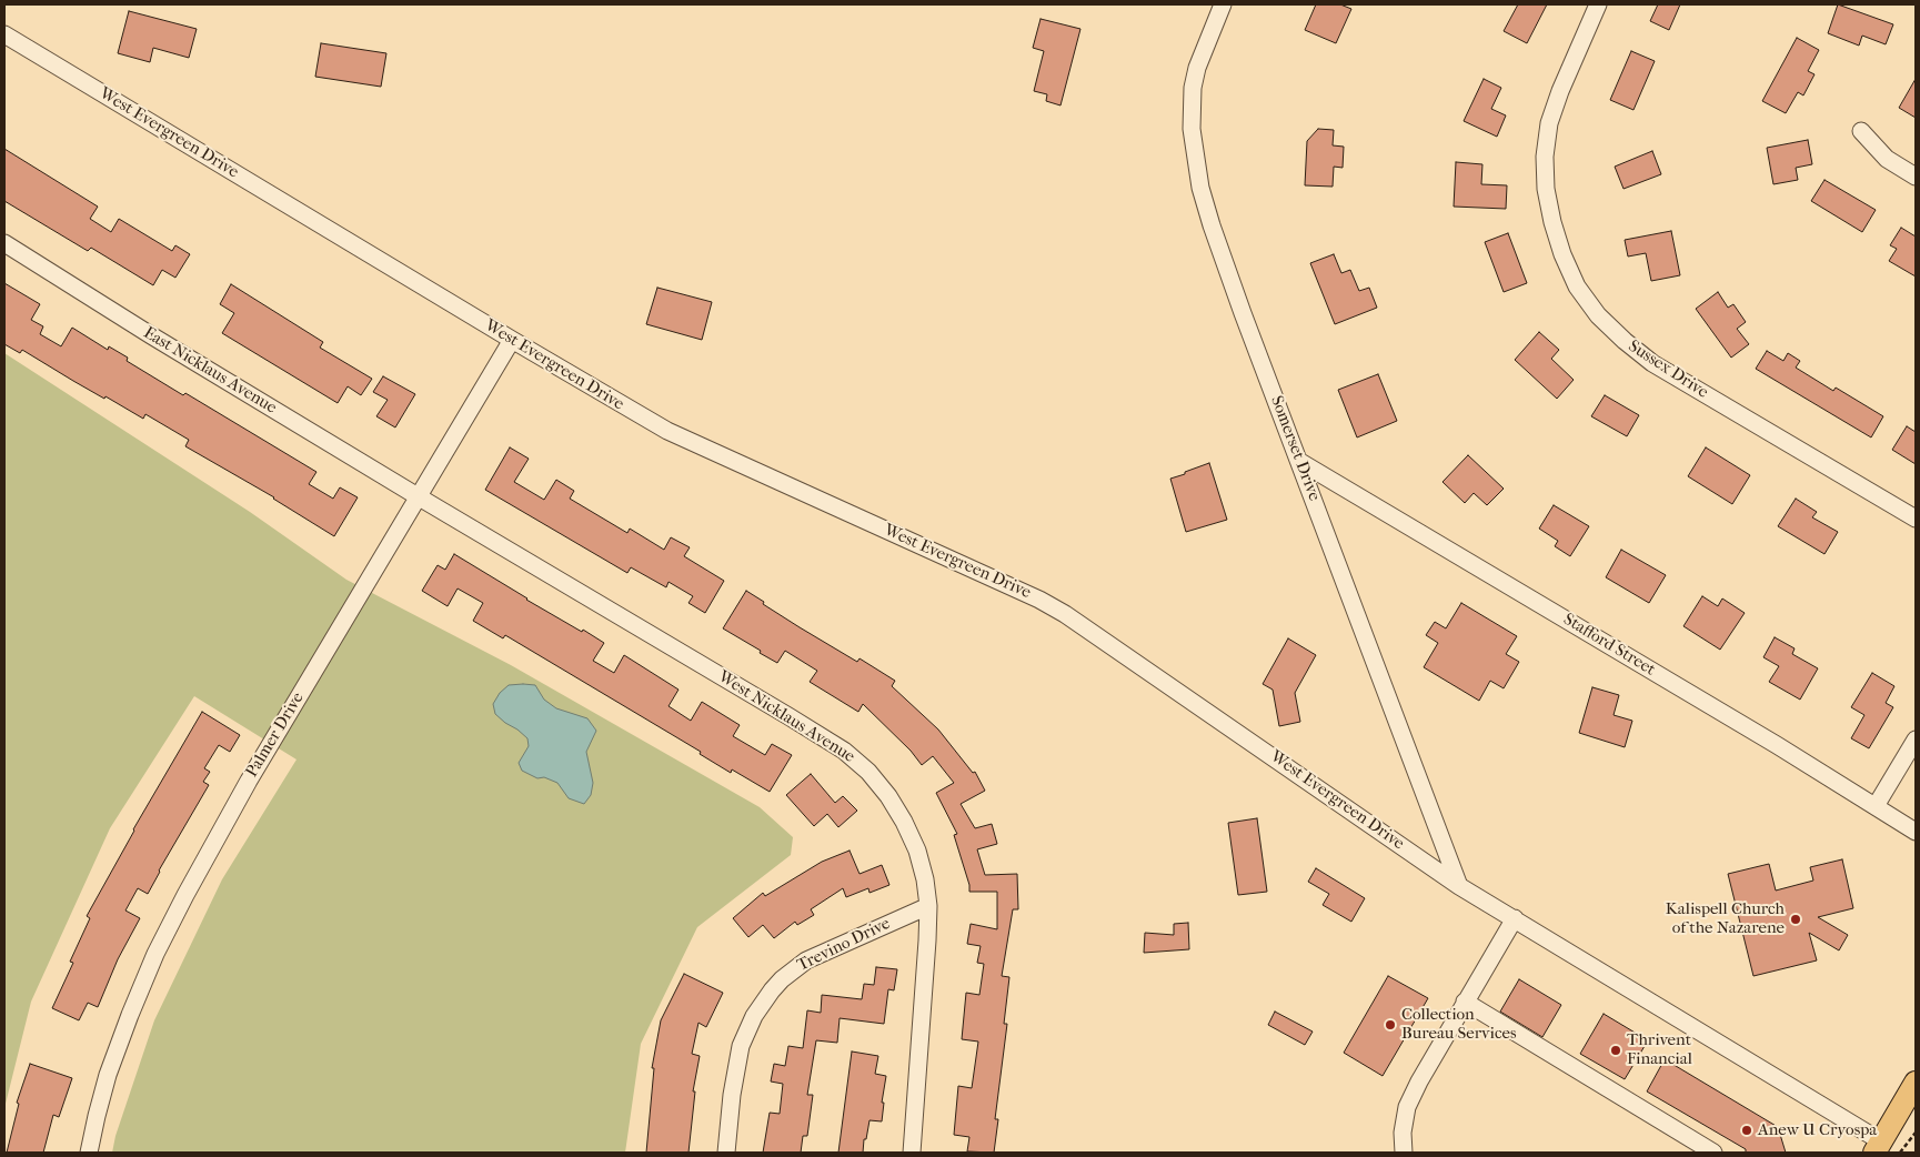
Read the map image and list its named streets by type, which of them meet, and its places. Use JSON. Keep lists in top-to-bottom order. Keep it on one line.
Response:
{"streets":{"street":["West Evergreen Drive","Sussex Drive","East Nicklaus Avenue","Somerset Drive","Stafford Street","West Nicklaus Avenue","Palmer Drive","Trevino Drive"]},"crossings":[["West Evergreen Drive","Somerset Drive"],["West Evergreen Drive","Palmer Drive"],["East Nicklaus Avenue","West Nicklaus Avenue"],["East Nicklaus Avenue","Palmer Drive"],["Somerset Drive","Stafford Street"],["West Nicklaus Avenue","Palmer Drive"],["West Nicklaus Avenue","Trevino Drive"]],"places":["Kalispell Church of the Nazarene","Collection Bureau Services","Thrivent Financial","Anew U Cryospa"]}
